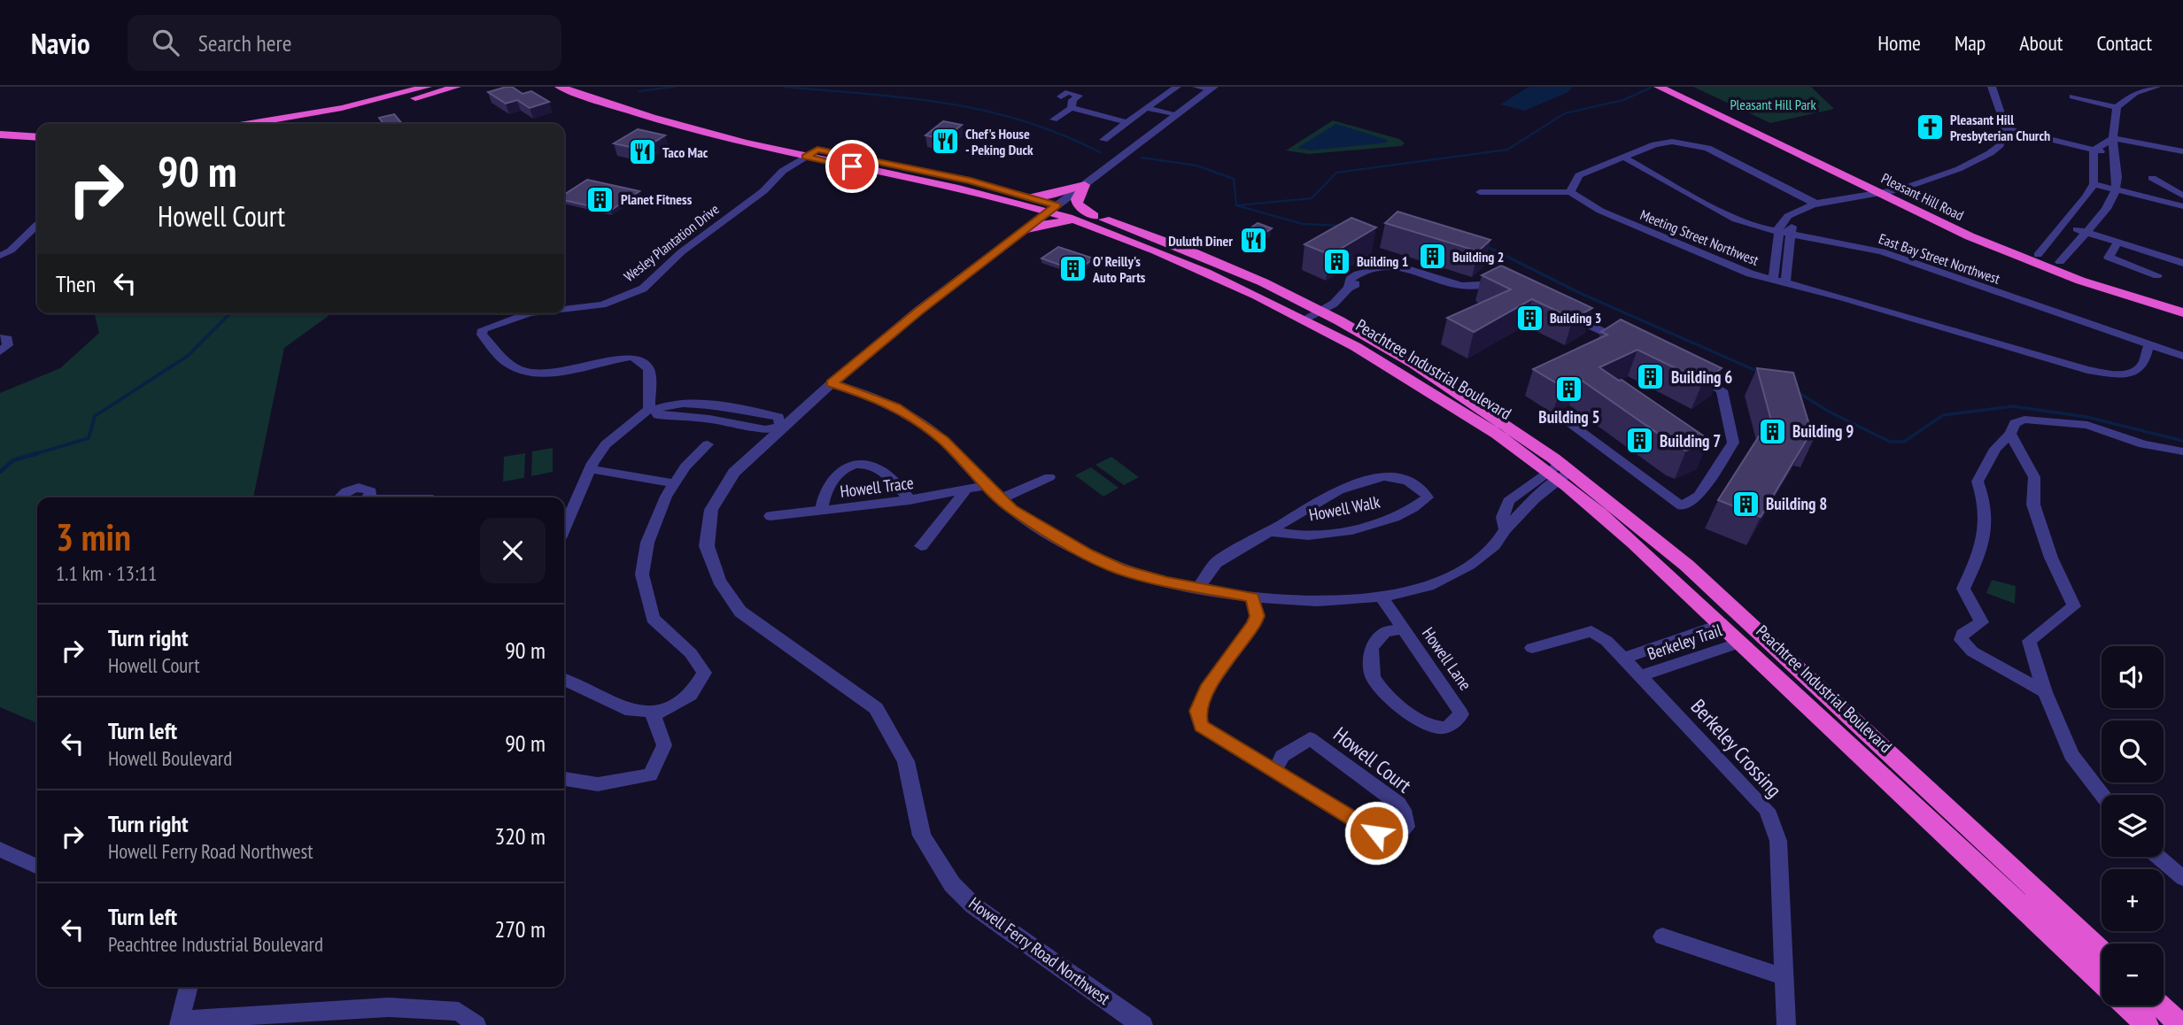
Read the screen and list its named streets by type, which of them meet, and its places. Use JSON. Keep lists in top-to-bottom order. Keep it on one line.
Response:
{"streets":{"highway":["Pleasant Hill Road","Peachtree Industrial Boulevard"],"street":["Meeting Street Northwest","Wesley Plantation Drive","East Bay Street Northwest","Howell Trace","Howell Walk","Berkeley Trail","Howell Lane","Berkeley Crossing","Howell Court","Howell Ferry Road Northwest"]},"crossings":[["Meeting Street Northwest","East Bay Street Northwest"],["Wesley Plantation Drive","Peachtree Industrial Boulevard"],["Peachtree Industrial Boulevard","Berkeley Trail"],["Peachtree Industrial Boulevard","Howell Ferry Road Northwest"],["Berkeley Trail","Berkeley Crossing"]],"parks":["Pleasant Hill Park"],"places":{"church":["Pleasant Hill Presbyterian Church"],"restaurant":["Chef's House - Peking Duck","Taco Mac","Duluth Diner"],"building":["Planet Fitness","Building 2","Building 1","O' Reilly's Auto Parts","Building 3","Building 6","Building 5","Building 9","Building 7","Building 8"]},"page":{"header":"Navio","search":"Search here","nav":["Home","Map","About","Contact"],"turn":["90 m","Howell Court"],"then":"Then","heading":["3 min","1.1 km · 13:11"],"list":[{"name":"Turn right","note":"Howell Court","value":"90 m"},{"name":"Turn left","note":"Howell Boulevard","value":"90 m"},{"name":"Turn right","note":"Howell Ferry Road Northwest","value":"320 m"},{"name":"Turn left","note":"Peachtree Industrial Boulevard","value":"270 m"}],"map_buttons":["+","−"]}}
